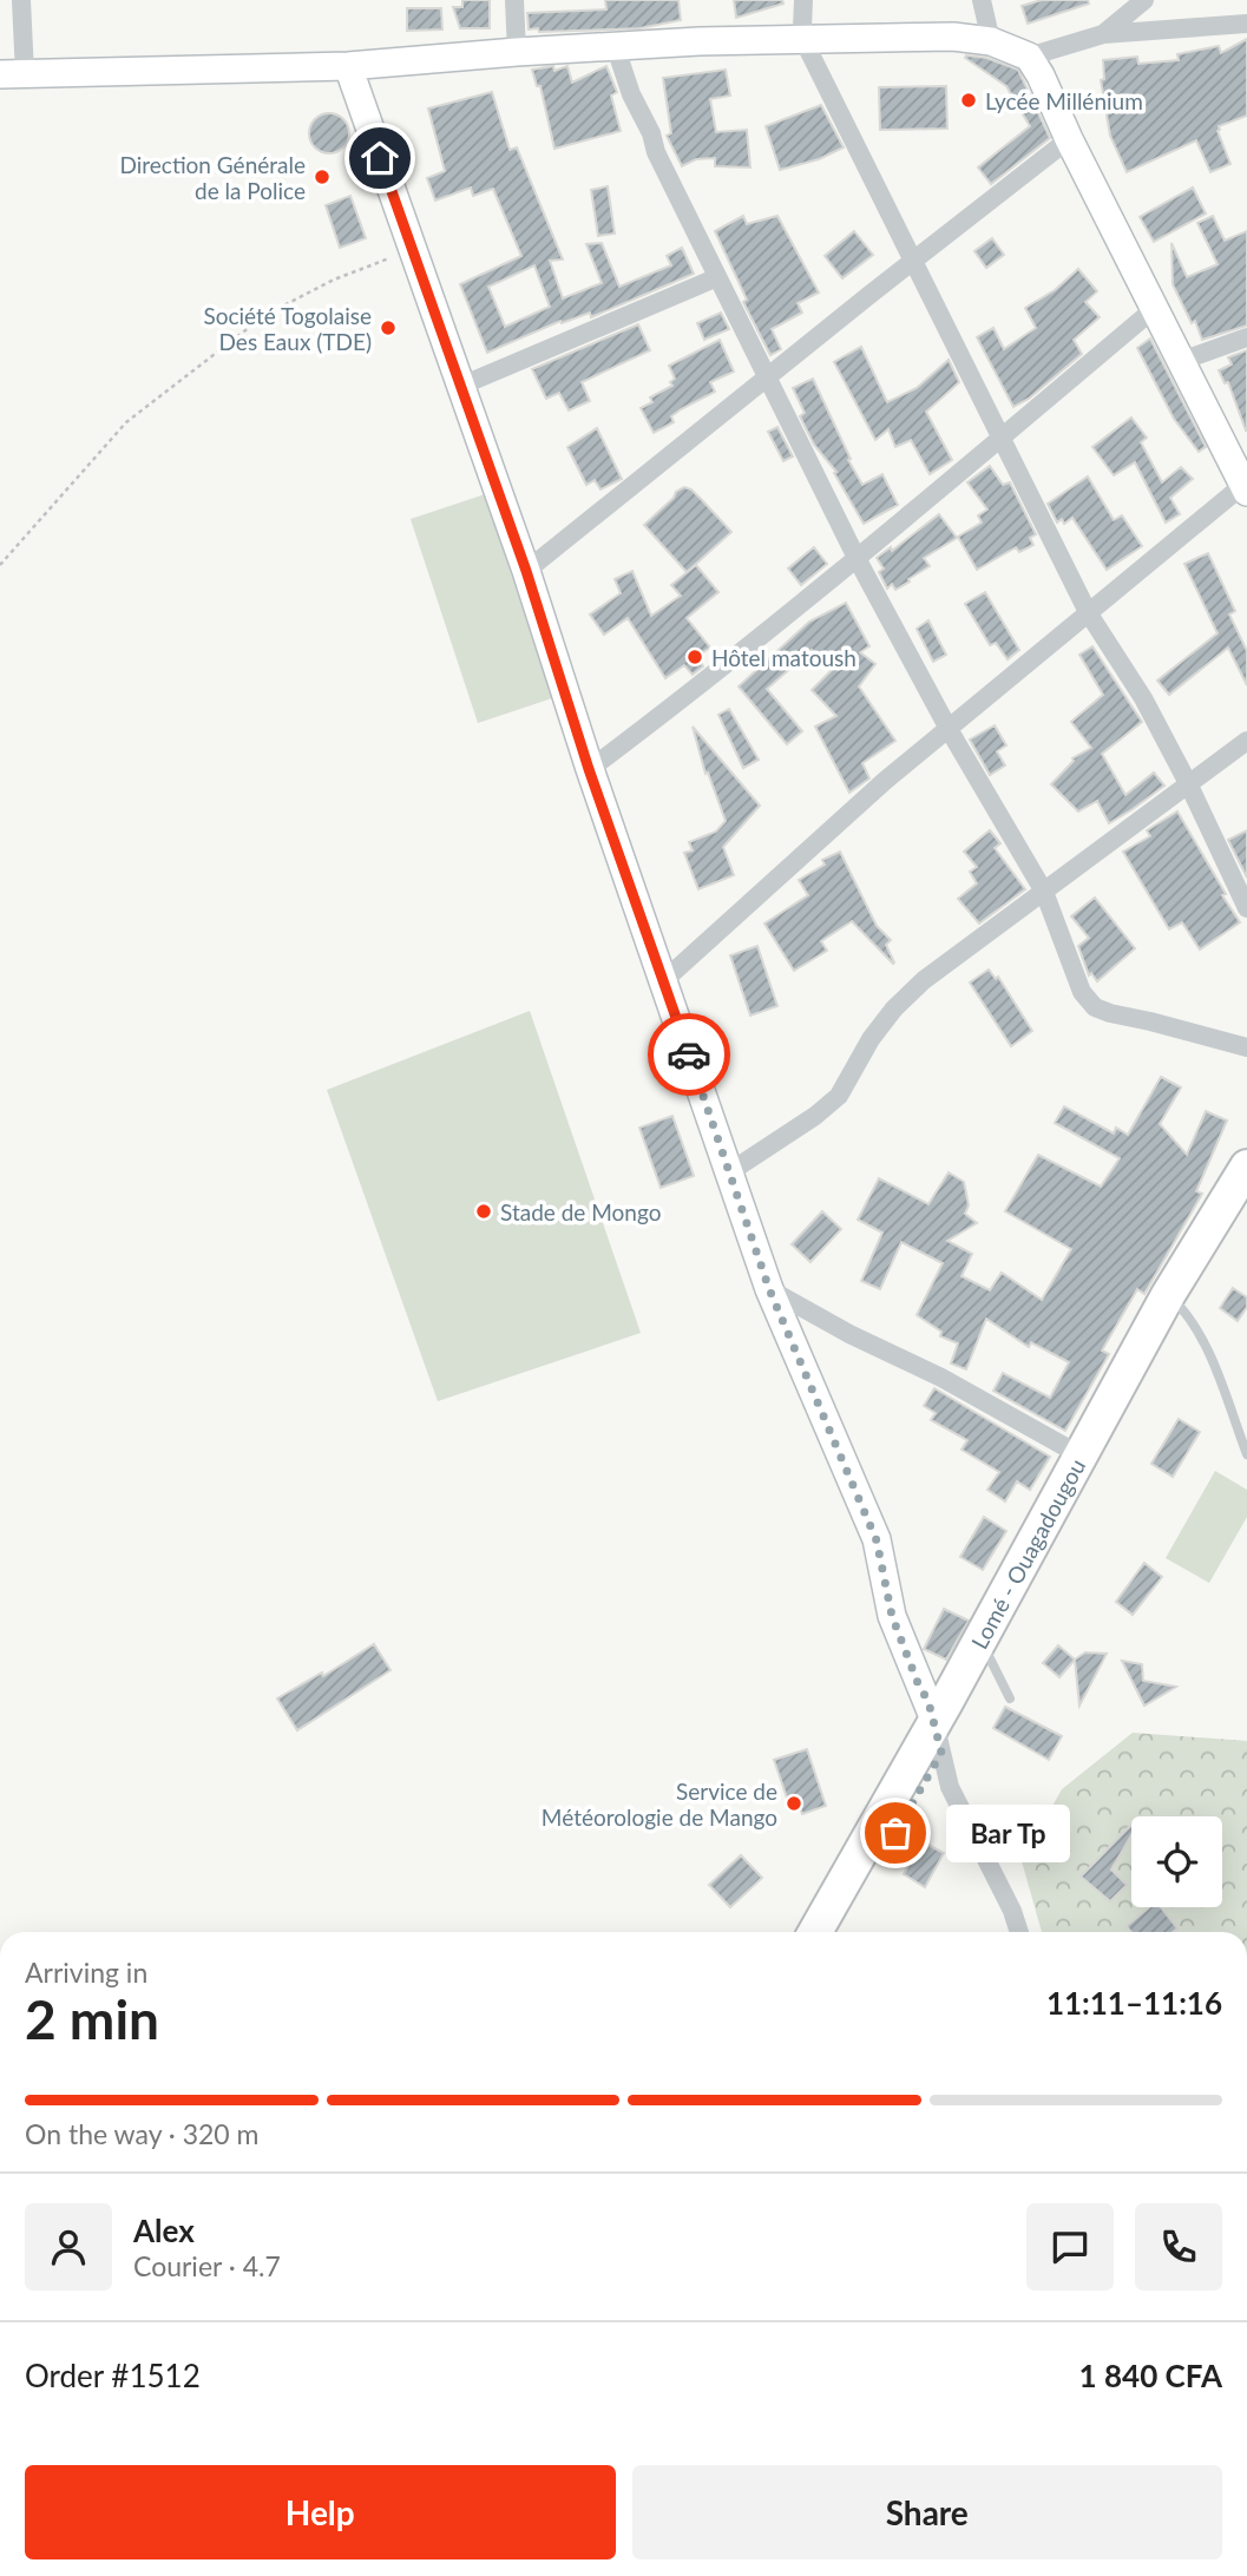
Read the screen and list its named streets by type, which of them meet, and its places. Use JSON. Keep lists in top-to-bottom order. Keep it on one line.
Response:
{"streets":{"highway":["Lomé - Ouagadougou"]},"places":["Lycée Millénium","Direction Générale de la Police","Société Togolaise Des Eaux (TDE)","Hôtel matoush","Stade de Mongo","Service de Météorologie de Mango","Bar Tp"],"page":{"bubble":"Bar Tp","heading":["2 min","Arriving in","11:11–11:16"],"panel":["Alex","Courier · 4.7","Order #1512","1 840 CFA"],"bar":"On the way · 320 m","buttons":["Help","Share"]}}
